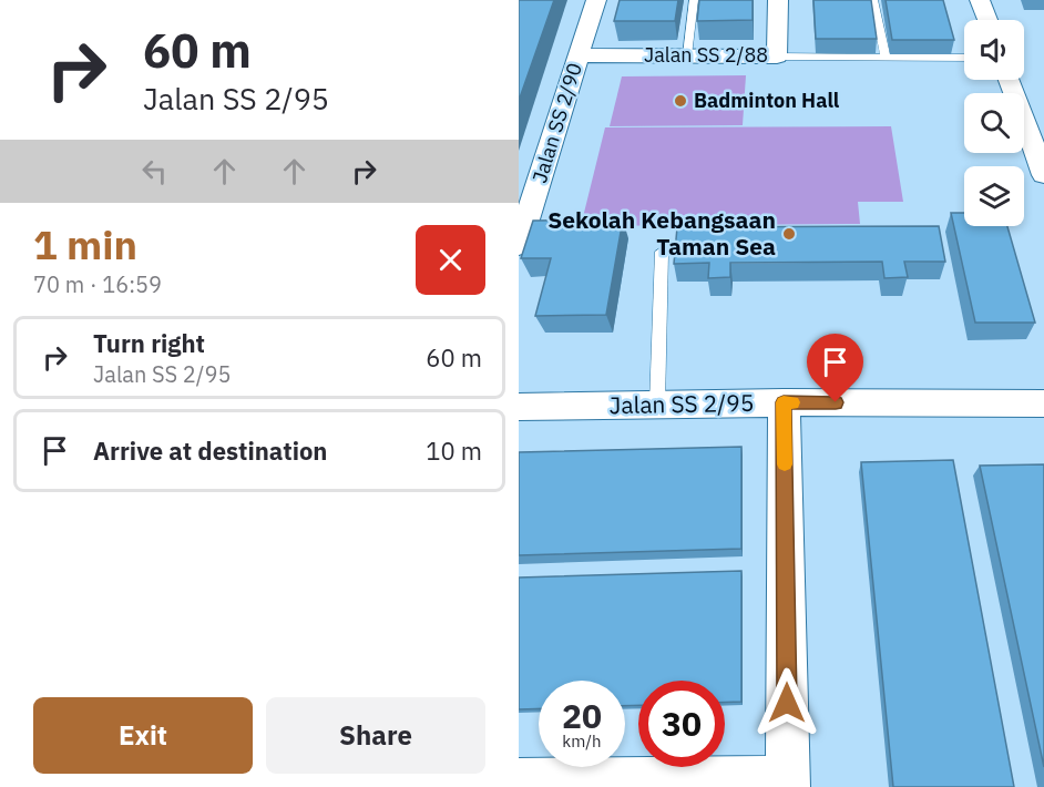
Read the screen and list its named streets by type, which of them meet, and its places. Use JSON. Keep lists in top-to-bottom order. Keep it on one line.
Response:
{"streets":{"street":["Jalan SS 2/88","Jalan SS 2/90","Jalan SS 2/95"]},"crossings":[["Jalan SS 2/88","Jalan SS 2/90"]],"places":["Badminton Hall","Sekolah Kebangsaan Taman Sea"],"page":{"turn":["60 m","Jalan SS 2/95"],"heading":["1 min","70 m · 16:59"],"list":[{"name":"Turn right","note":"Jalan SS 2/95","value":"60 m"},{"name":"Arrive at destination","value":"10 m"}],"speed":"20 km/h","limit":"30","buttons":["Exit","Share"]}}
